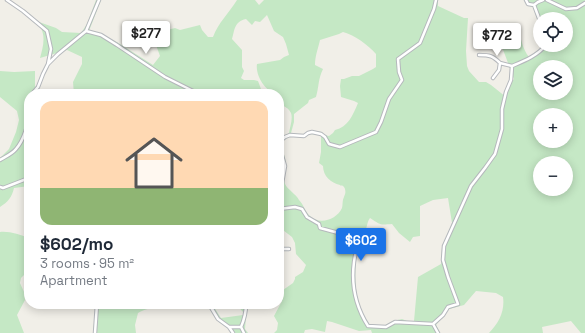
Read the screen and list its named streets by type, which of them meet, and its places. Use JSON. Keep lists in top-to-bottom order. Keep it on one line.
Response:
{"page":{"map_buttons":["+","−"],"price":["$277","$772","$602"],"list":[{"name":"$602/mo","note":"3 rooms · 95 m² · Apartment"}]}}
